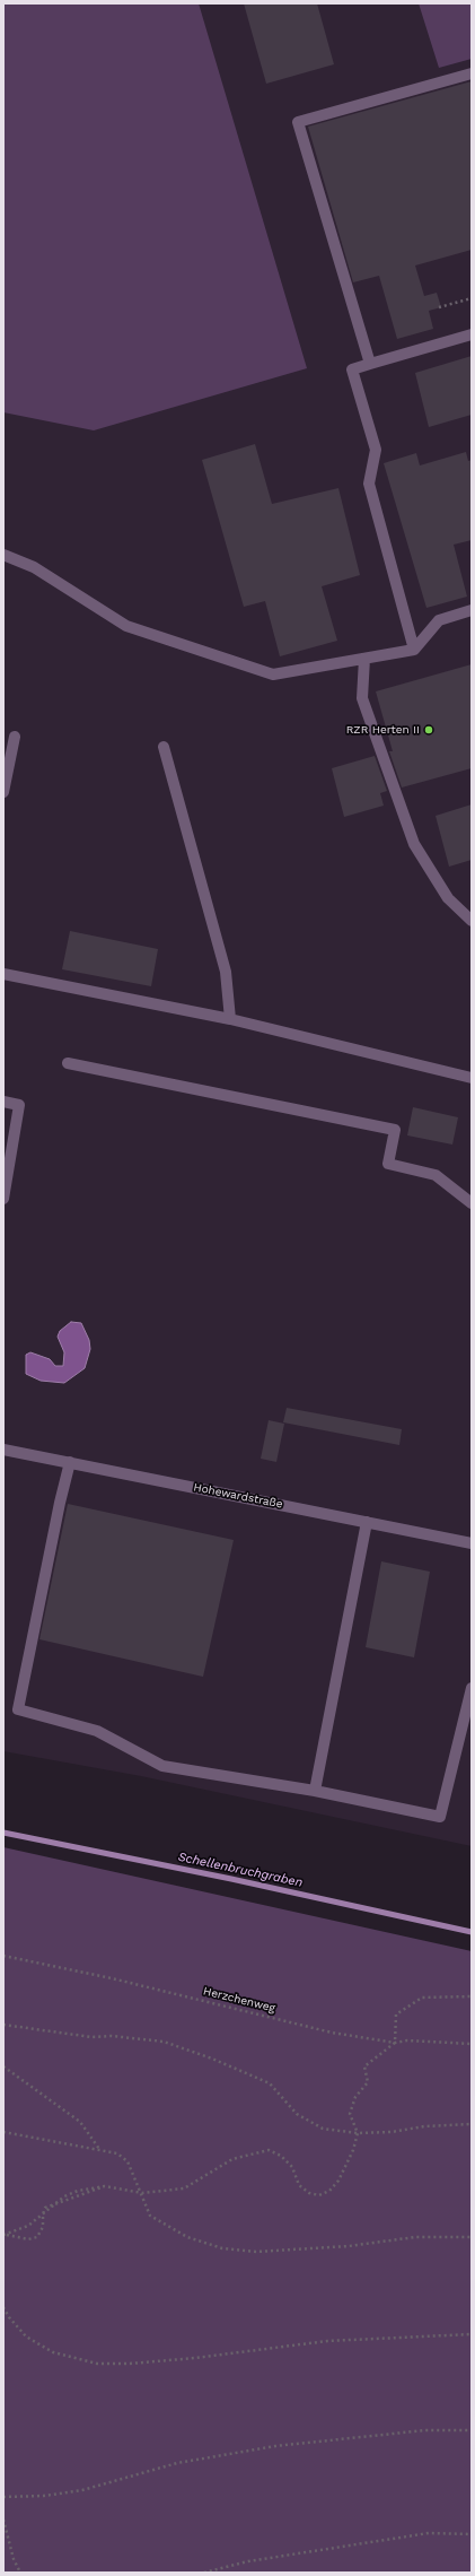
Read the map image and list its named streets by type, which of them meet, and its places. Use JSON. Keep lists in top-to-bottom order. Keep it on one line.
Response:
{"streets":{"street":["Hohewardstraße"],"path":["Herzchenweg"]},"water":["Schellenbruchgraben"],"places":["RZR Herten II"]}
